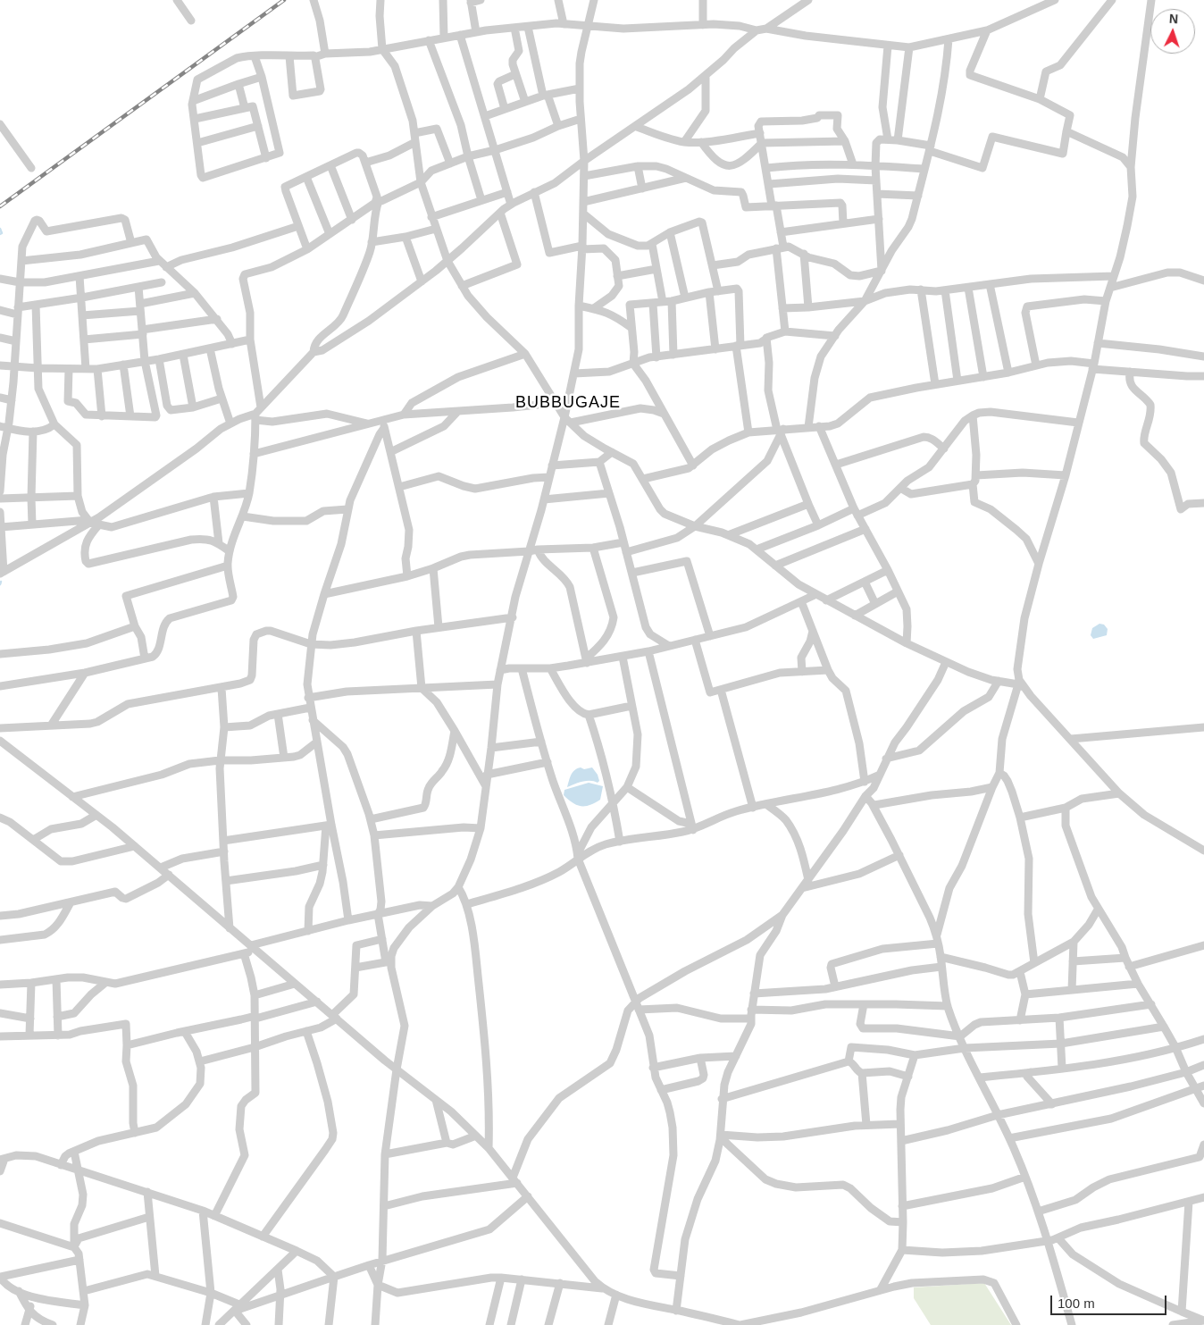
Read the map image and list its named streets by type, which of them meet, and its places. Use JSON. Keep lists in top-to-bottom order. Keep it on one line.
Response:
{"districts":["BUBBUGAJE"],"scale_bar":"100 m","north":"top"}
